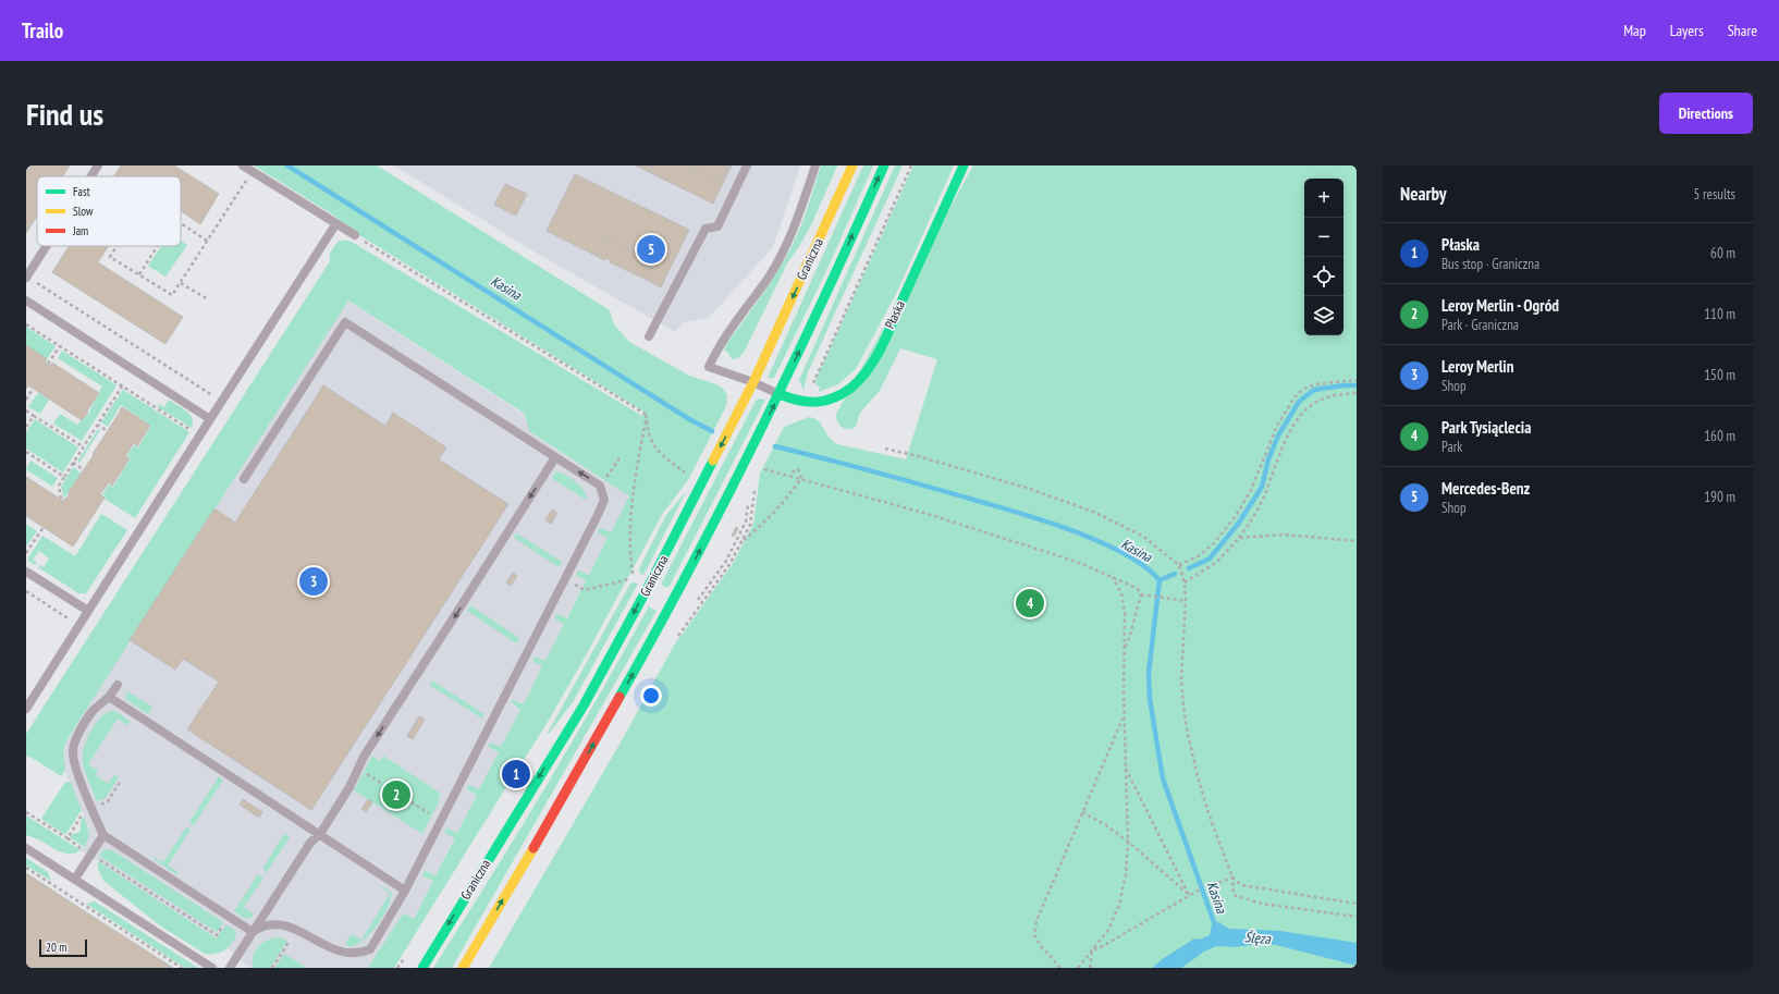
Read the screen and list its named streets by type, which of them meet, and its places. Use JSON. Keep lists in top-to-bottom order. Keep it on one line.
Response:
{"streets":{"main road":["Graniczna","Płaska"]},"water":["Kasina","Ślęza"],"legend":["Fast","Slow","Jam"],"scale_bar":"20 m","page":{"header":"Trailo","nav":["Map","Layers","Share"],"buttons":"Directions","title":"Find us","heading":["Nearby","5 results"],"map_buttons":["+","−"],"list":[{"mark":"1","name":"Płaska","note":"Bus stop · Graniczna","value":"60 m"},{"mark":"2","name":"Leroy Merlin - Ogród","note":"Park · Graniczna","value":"110 m"},{"mark":"3","name":"Leroy Merlin","note":"Shop","value":"150 m"},{"mark":"4","name":"Park Tysiąclecia","note":"Park","value":"160 m"},{"mark":"5","name":"Mercedes-Benz","note":"Shop","value":"190 m"}],"pins":["5","3","4","1","2"],"scale":"20 m"}}
